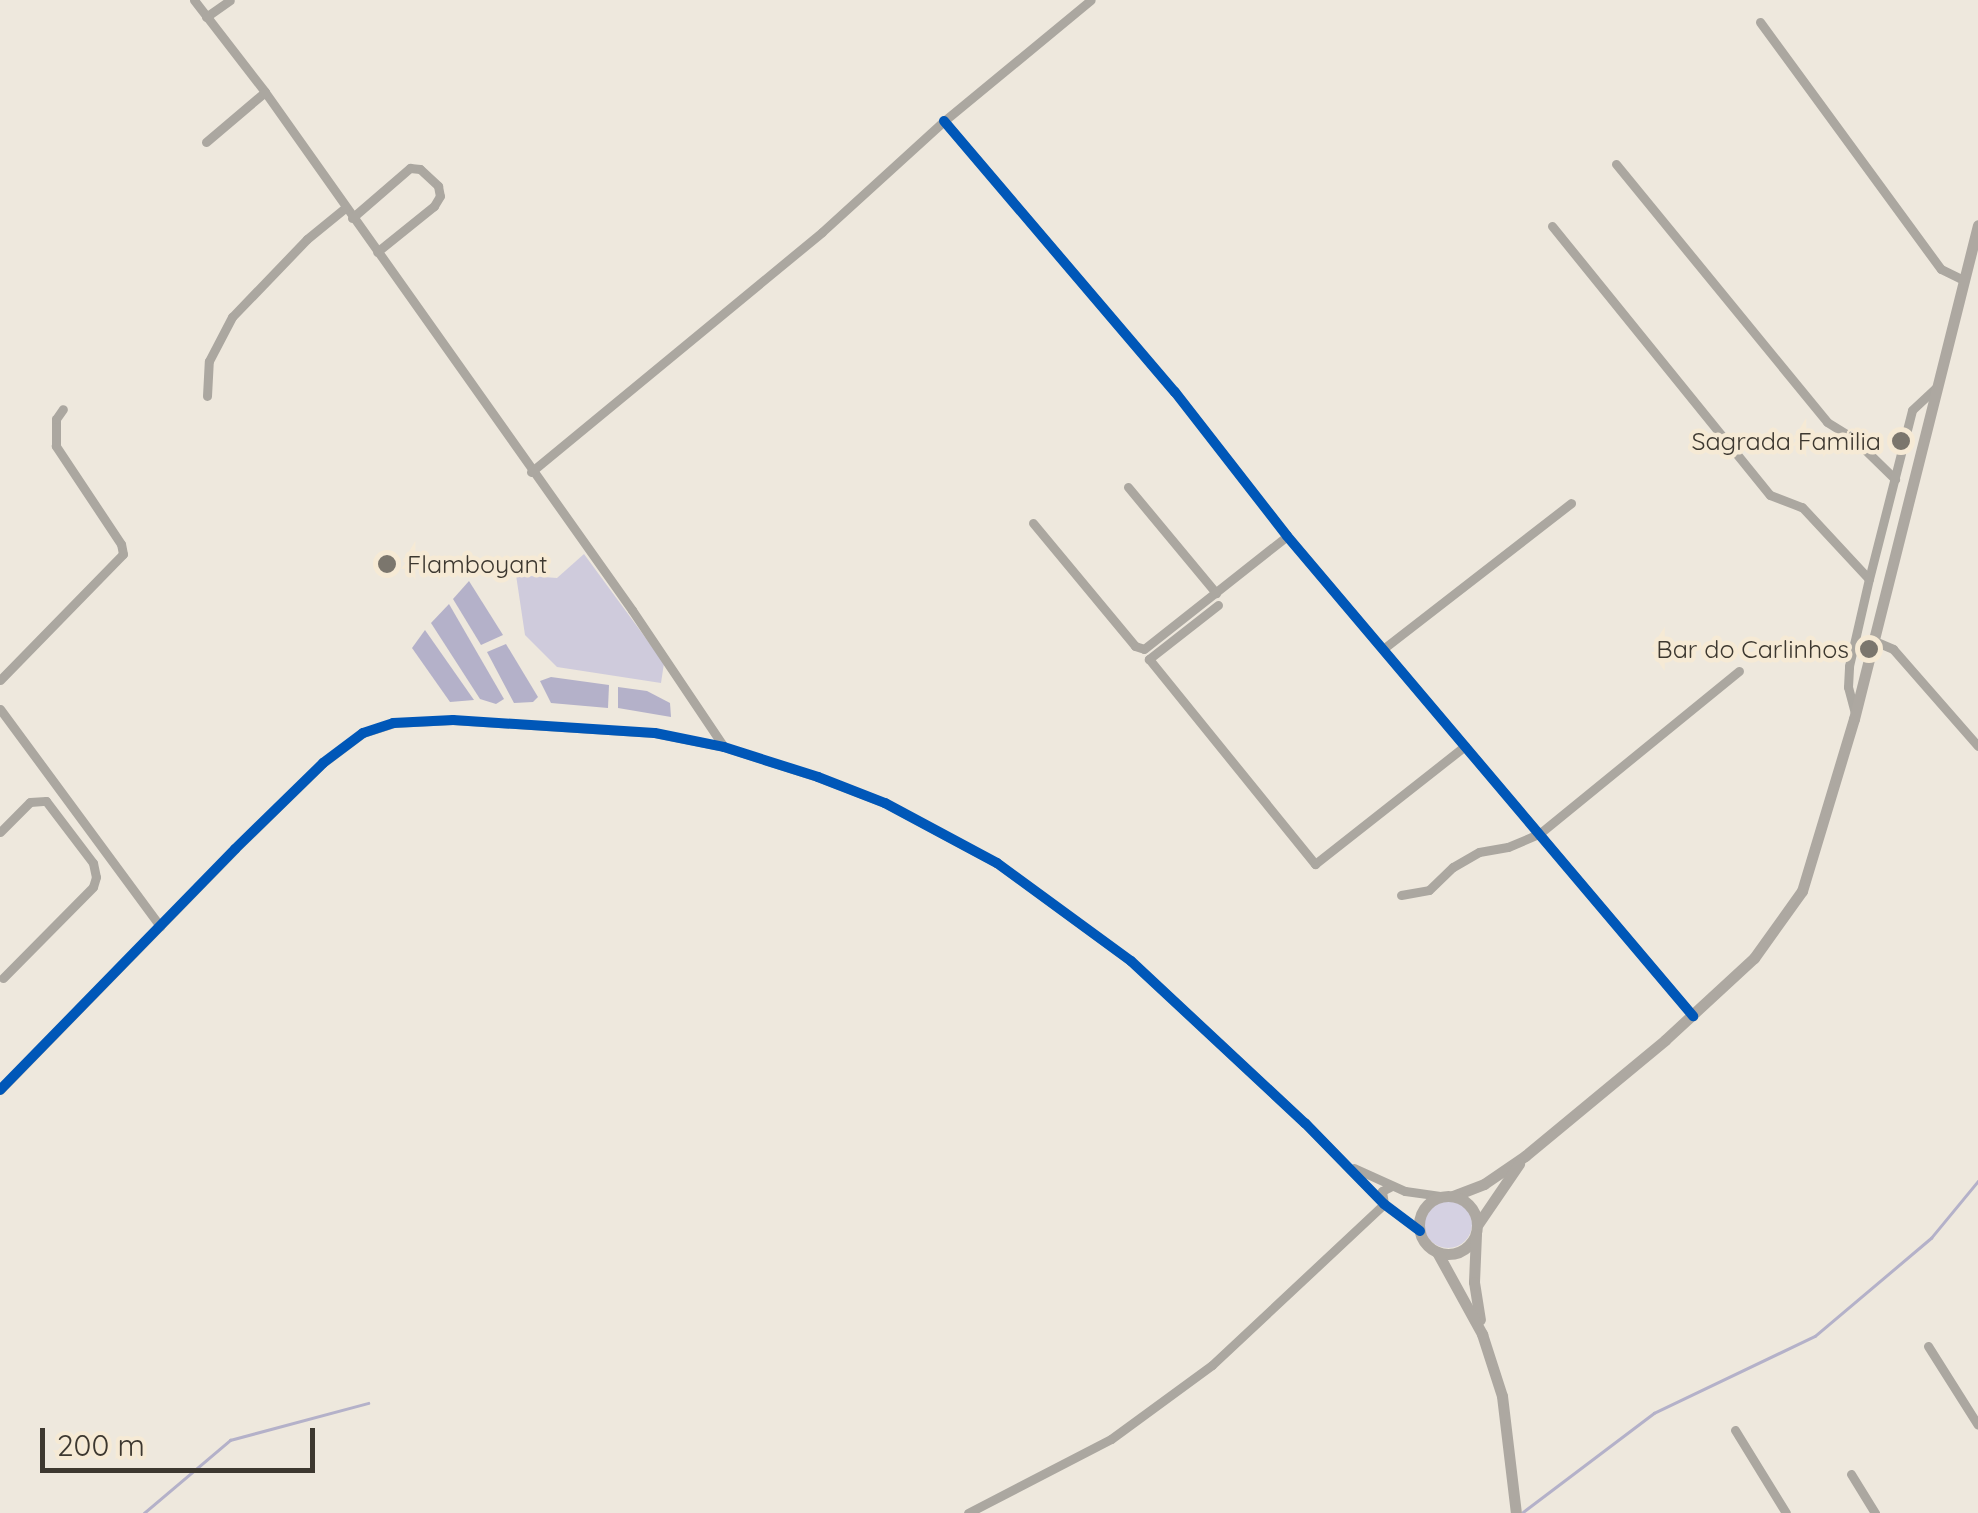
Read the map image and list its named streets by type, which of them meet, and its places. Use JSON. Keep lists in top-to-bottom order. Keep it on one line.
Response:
{"places":["Sagrada Familia","Flamboyant","Bar do Carlinhos"],"scale_bar":"200 m"}
